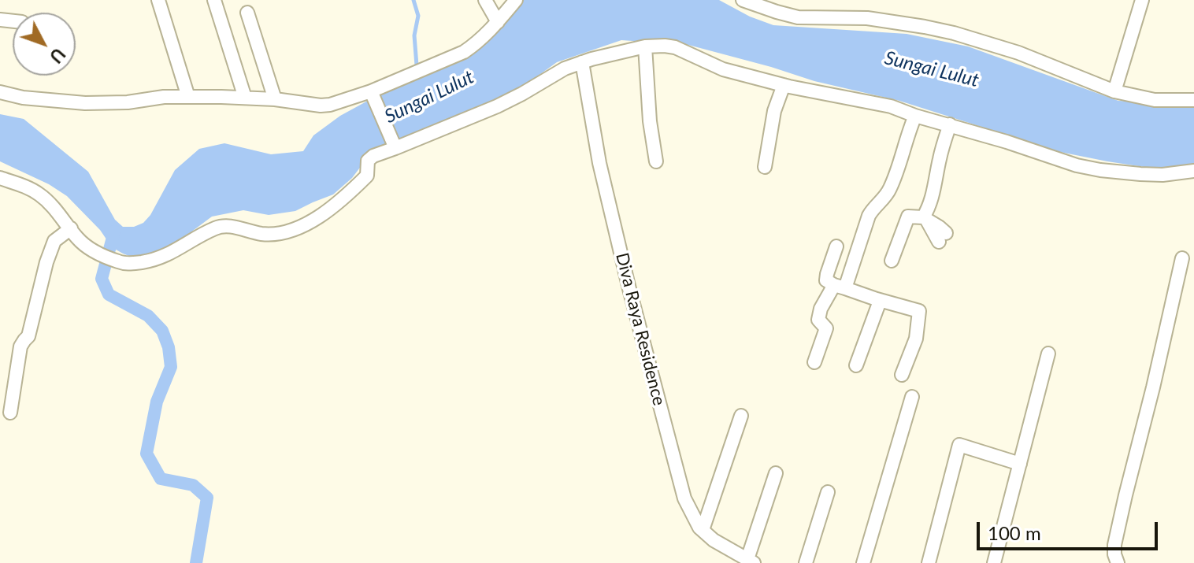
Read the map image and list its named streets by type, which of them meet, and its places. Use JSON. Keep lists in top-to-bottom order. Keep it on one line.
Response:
{"streets":{"street":["Diva Raya Residence"]},"water":["Sungai Lulut"],"scale_bar":"100 m","north":"bottom right"}
